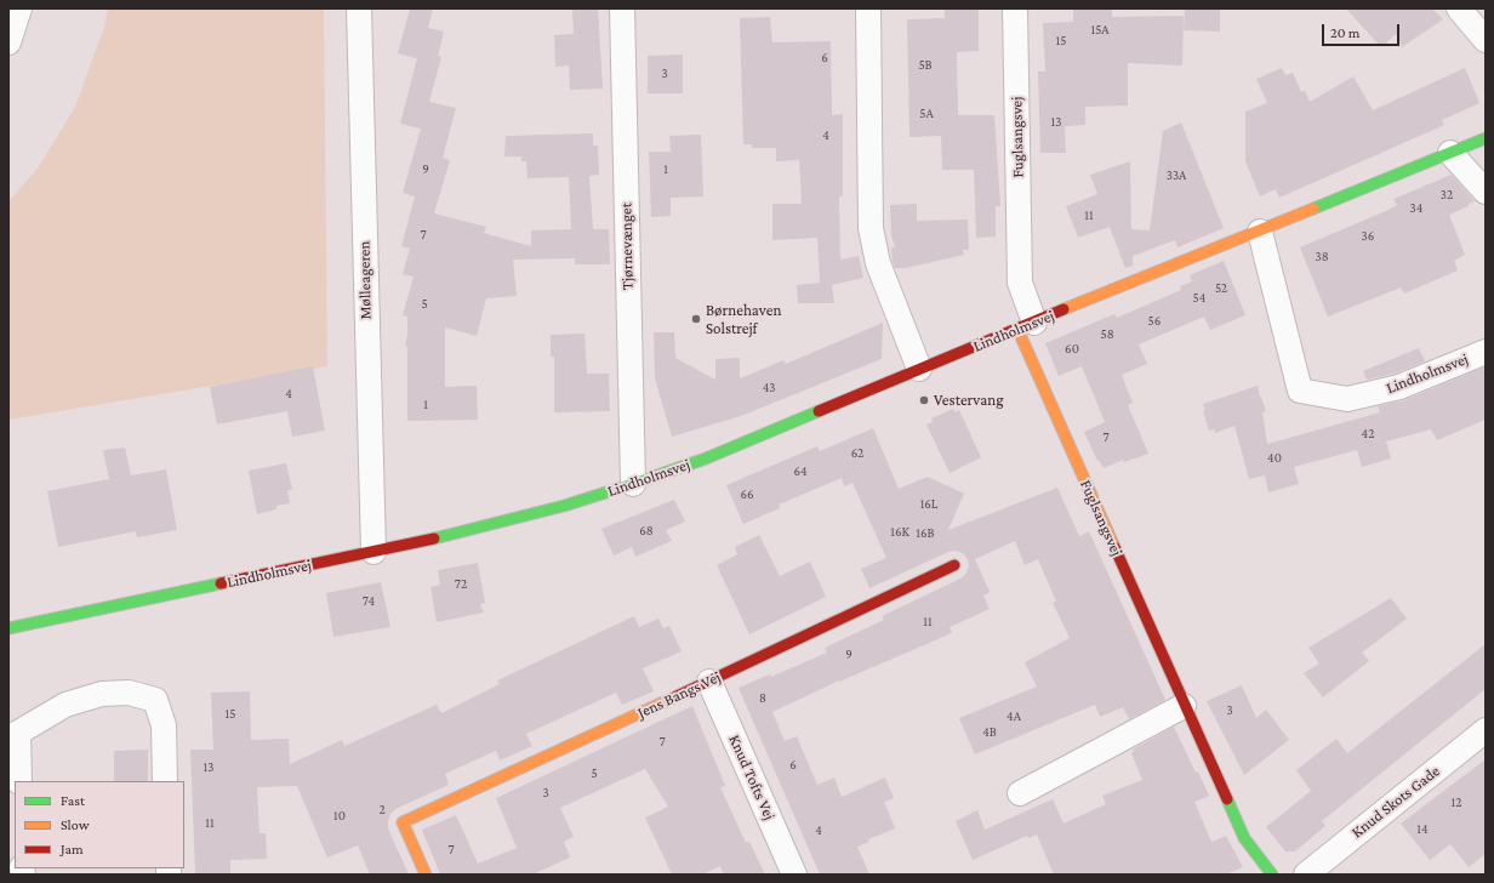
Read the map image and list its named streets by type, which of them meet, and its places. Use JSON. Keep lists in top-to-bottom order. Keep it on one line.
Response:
{"streets":{"street":["Fuglsangsvej","Tjørnevænget","Mølleageren","Lindholmsvej","Jens Bangs Vej","Knud Tofts Vej","Knud Skots Gade"]},"crossings":[["Fuglsangsvej","Lindholmsvej"],["Tjørnevænget","Lindholmsvej"],["Mølleageren","Lindholmsvej"],["Jens Bangs Vej","Knud Tofts Vej"]],"places":["Børnehaven Solstrejf","Vestervang"],"house_numbers":["15A","15","6","5B","3","5A","13","4","9","1","33A","32","34","11","7","36","38","52","54","5","56","58","60","43","4","1","42","7","62","40","64","66","16L","68","16K","16B","72","74","11","9","8","3","15","4A","4B","7","6","13","5","3","12","2","10","11","14","4","7"],"legend":["Fast","Slow","Jam"],"scale_bar":"20 m"}
